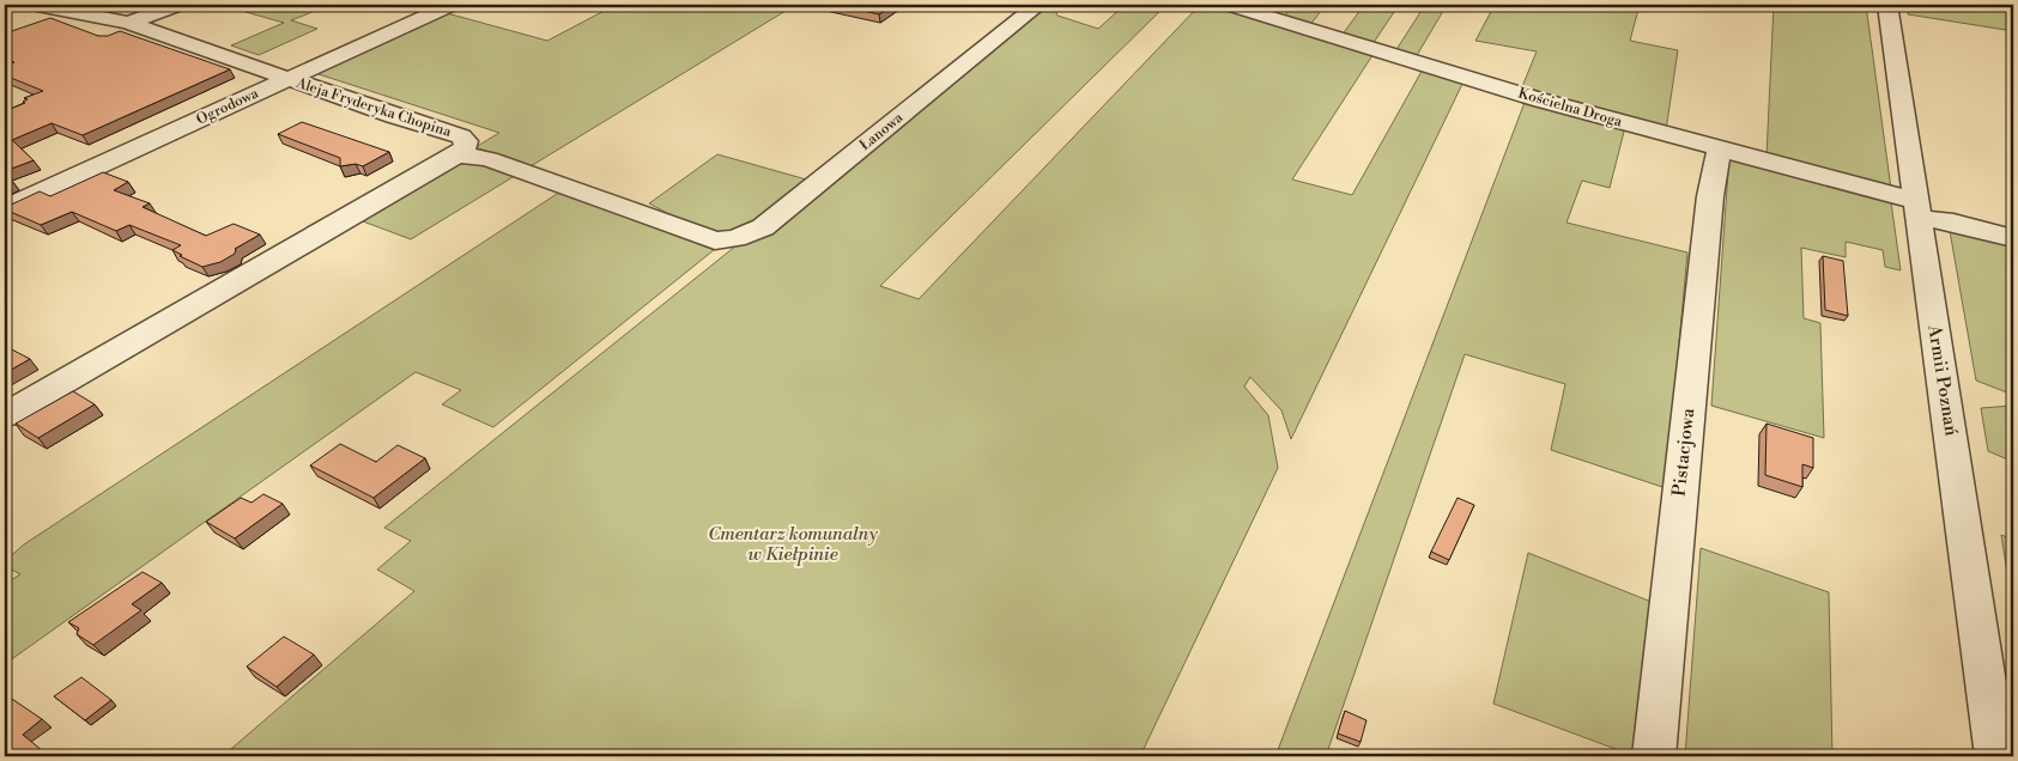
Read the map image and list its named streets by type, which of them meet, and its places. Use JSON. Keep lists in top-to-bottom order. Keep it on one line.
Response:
{"streets":{"street":["Ogrodowa","Aleja Fryderyka Chopina","Kościelna Droga","Łanowa","Armii Poznań","Pistacjowa"]},"crossings":[["Ogrodowa","Aleja Fryderyka Chopina"],["Aleja Fryderyka Chopina","Łanowa"],["Kościelna Droga","Armii Poznań"],["Kościelna Droga","Pistacjowa"]],"parks":["Cmentarz komunalny w Kiełpinie"]}
